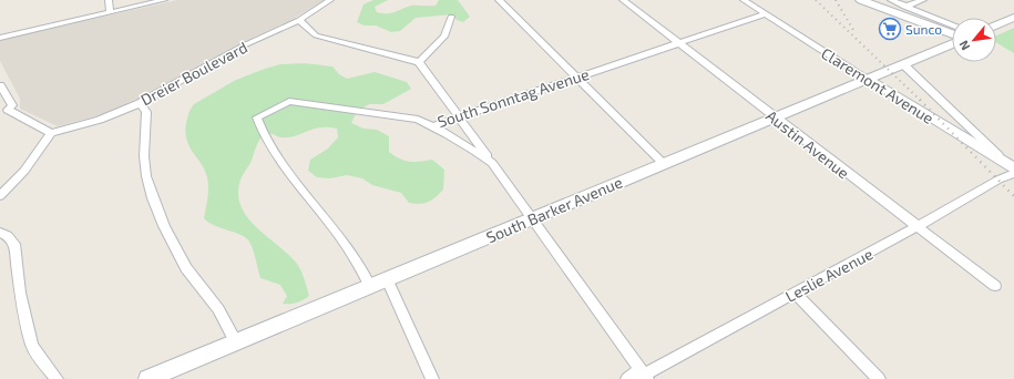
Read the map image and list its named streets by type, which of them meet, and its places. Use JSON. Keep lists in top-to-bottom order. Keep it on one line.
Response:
{"streets":{"main road":["Claremont Avenue","South Barker Avenue"],"street":["Dreier Boulevard","South Sonntag Avenue","Austin Avenue","Leslie Avenue"]},"crossings":[["Claremont Avenue","South Sonntag Avenue"],["Claremont Avenue","South Barker Avenue"],["Claremont Avenue","Leslie Avenue"],["South Sonntag Avenue","Austin Avenue"],["South Sonntag Avenue","South Barker Avenue"],["Austin Avenue","South Barker Avenue"],["Austin Avenue","Leslie Avenue"]],"places":{"supermarket":["Sunco"]},"north":"bottom left"}
